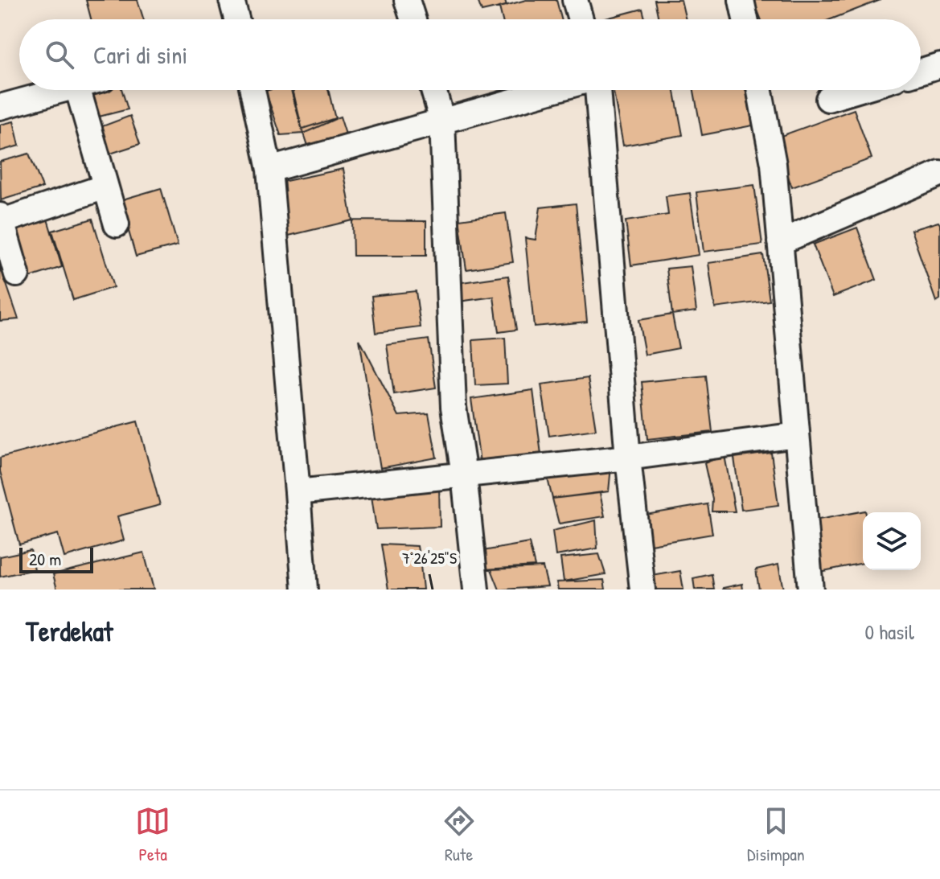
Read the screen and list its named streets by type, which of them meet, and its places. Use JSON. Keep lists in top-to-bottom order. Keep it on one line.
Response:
{"scale_bar":"20 m","page":{"search":"Cari di sini","scale":"20 m","heading":["Terdekat","0 hasil"],"nav":["Peta","Rute","Disimpan"]},"coordinates":["7°26'25\"S"]}
